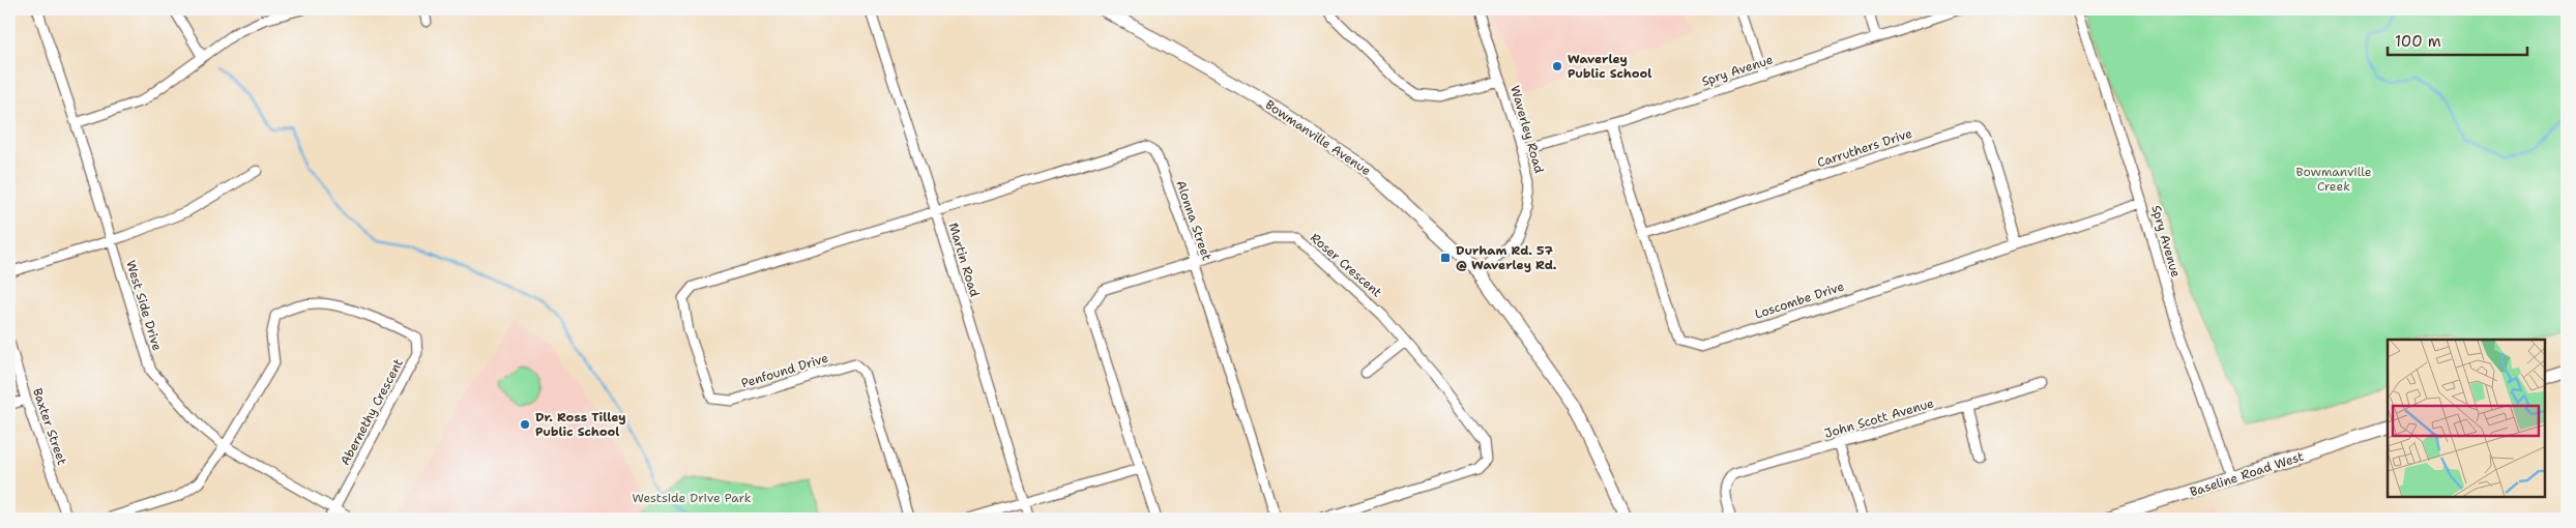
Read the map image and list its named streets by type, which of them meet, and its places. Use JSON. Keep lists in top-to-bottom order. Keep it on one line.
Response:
{"streets":{"main road":["Bowmanville Avenue","Baseline Road West"],"street":["Spry Avenue","Waverley Road","Carruthers Drive","Alonna Street","Martin Road","Roser Crescent","Loscombe Drive","West Side Drive","Penfound Drive","Abernethy Crescent","John Scott Avenue","Baxter Street"]},"crossings":[["Spry Avenue","Waverley Road"],["Spry Avenue","Loscombe Drive"],["Spry Avenue","Baseline Road West"],["Waverley Road","Bowmanville Avenue"],["Carruthers Drive","Loscombe Drive"],["Alonna Street","Martin Road"],["Alonna Street","Roser Crescent"],["Alonna Street","Penfound Drive"],["Martin Road","Penfound Drive"],["West Side Drive","Abernethy Crescent"]],"parks":["Bowmanville Creek","Westside Drive Park"],"places":{"other":["Waverley Public School","Dr. Ross Tilley Public School"],"transit":["Durham Rd. 57 @ Waverley Rd."]},"scale_bar":"100 m"}
